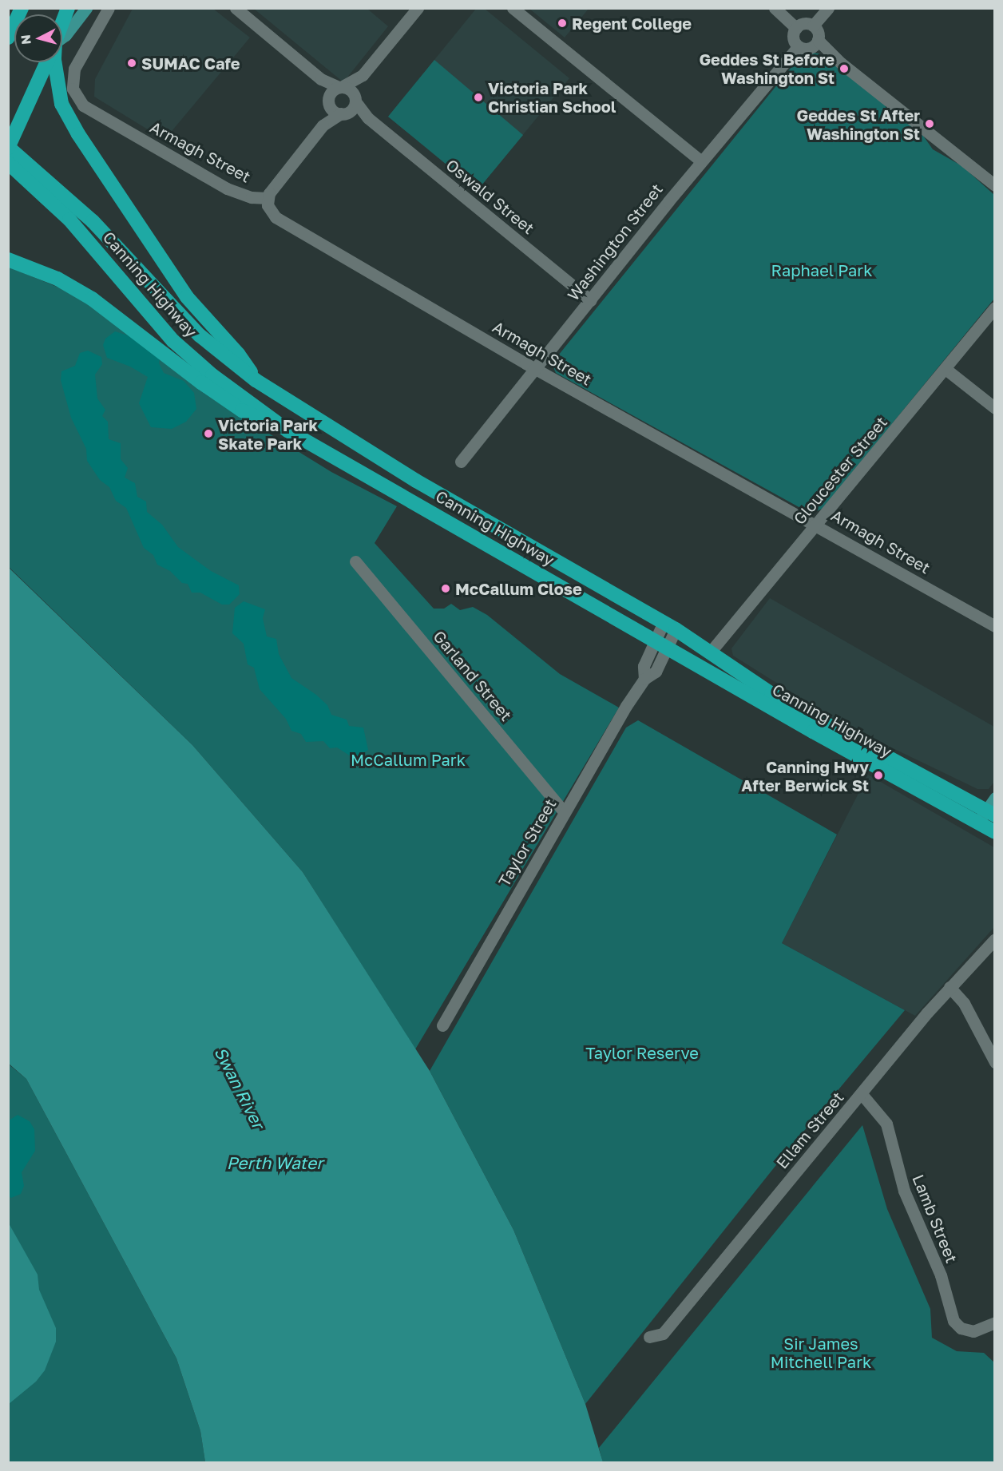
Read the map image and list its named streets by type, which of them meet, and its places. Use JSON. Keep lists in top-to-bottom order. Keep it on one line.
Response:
{"streets":{"highway":["Canning Highway"],"street":["Armagh Street","Oswald Street","Washington Street","Gloucester Street","Garland Street","Taylor Street","Ellam Street","Lamb Street"]},"crossings":[["Armagh Street","Washington Street"],["Armagh Street","Gloucester Street"],["Oswald Street","Washington Street"],["Canning Highway","Gloucester Street"],["Canning Highway","Taylor Street"],["Garland Street","Taylor Street"],["Ellam Street","Lamb Street"]],"water":["Swan River","Perth Water"],"parks":["Raphael Park","McCallum Park","Taylor Reserve","Sir James Mitchell Park"],"places":["Regent College","SUMAC Cafe","Geddes St Before Washington St","Victoria Park Christian School","Geddes St After Washington St","Victoria Park Skate Park","McCallum Close","Canning Hwy After Berwick St"],"north":"left"}
